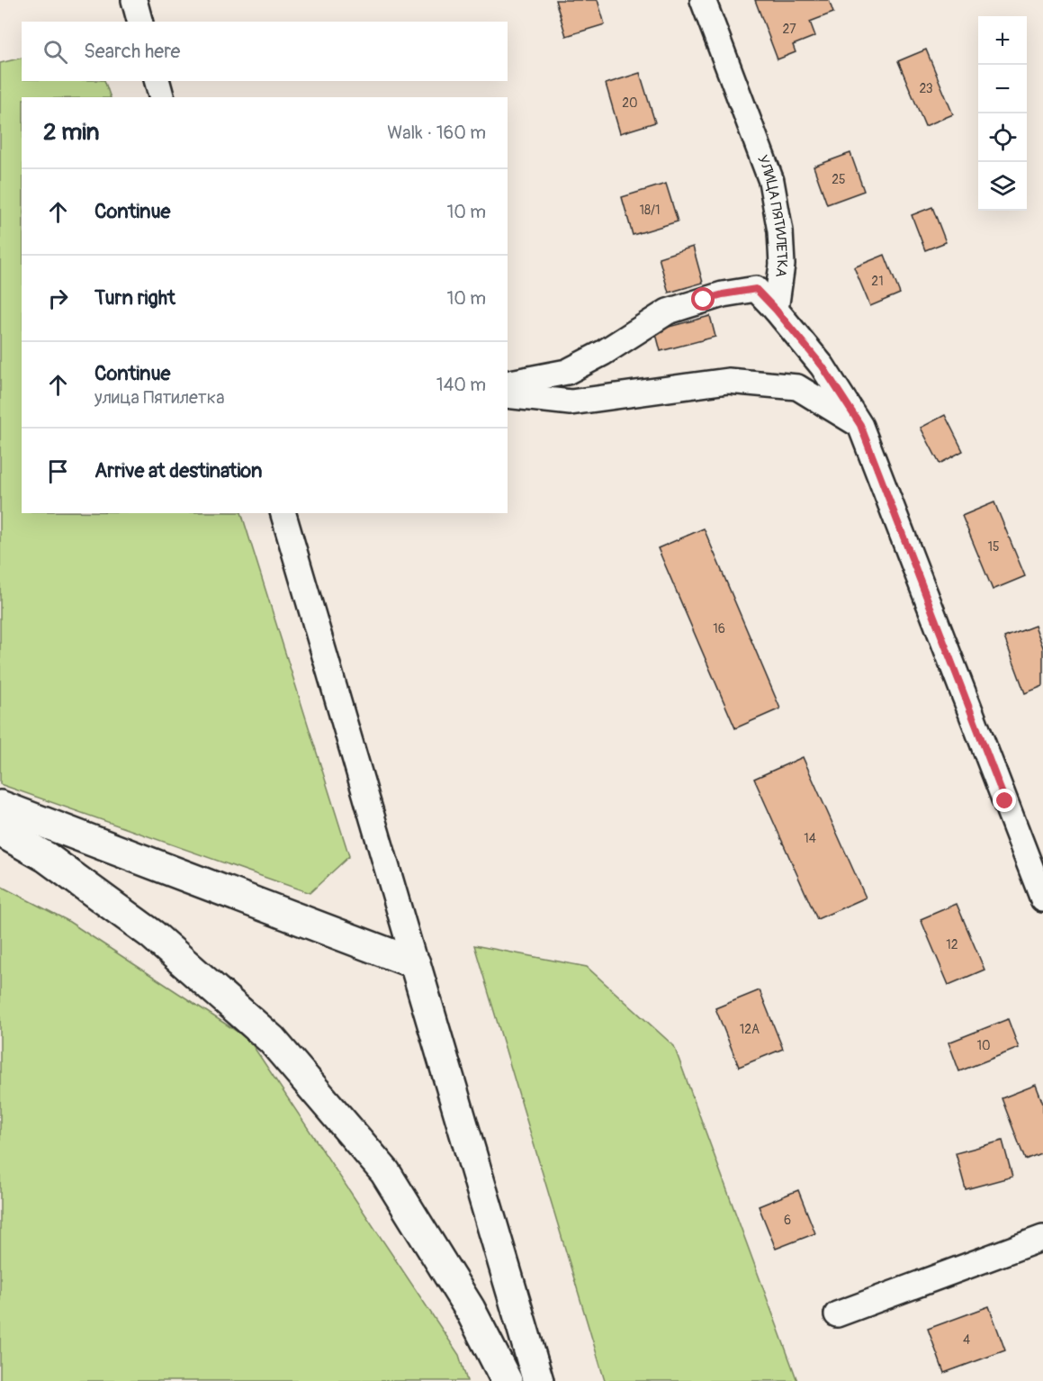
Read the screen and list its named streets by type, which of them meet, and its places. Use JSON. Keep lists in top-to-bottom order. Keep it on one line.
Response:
{"streets":{"street":["УЛИЦА ПЯТИЛЕТКА"]},"house_numbers":["27","23","20","25","18/1","21","15","16","14","12","12А","10","6","4"],"page":{"map_buttons":["+","−"],"search":"Search here","heading":["2 min","Walk · 160 m"],"list":[["Continue","10 m"],["Turn right","10 m"],["Continue","улица Пятилетка","140 m"],"Arrive at destination"]}}
